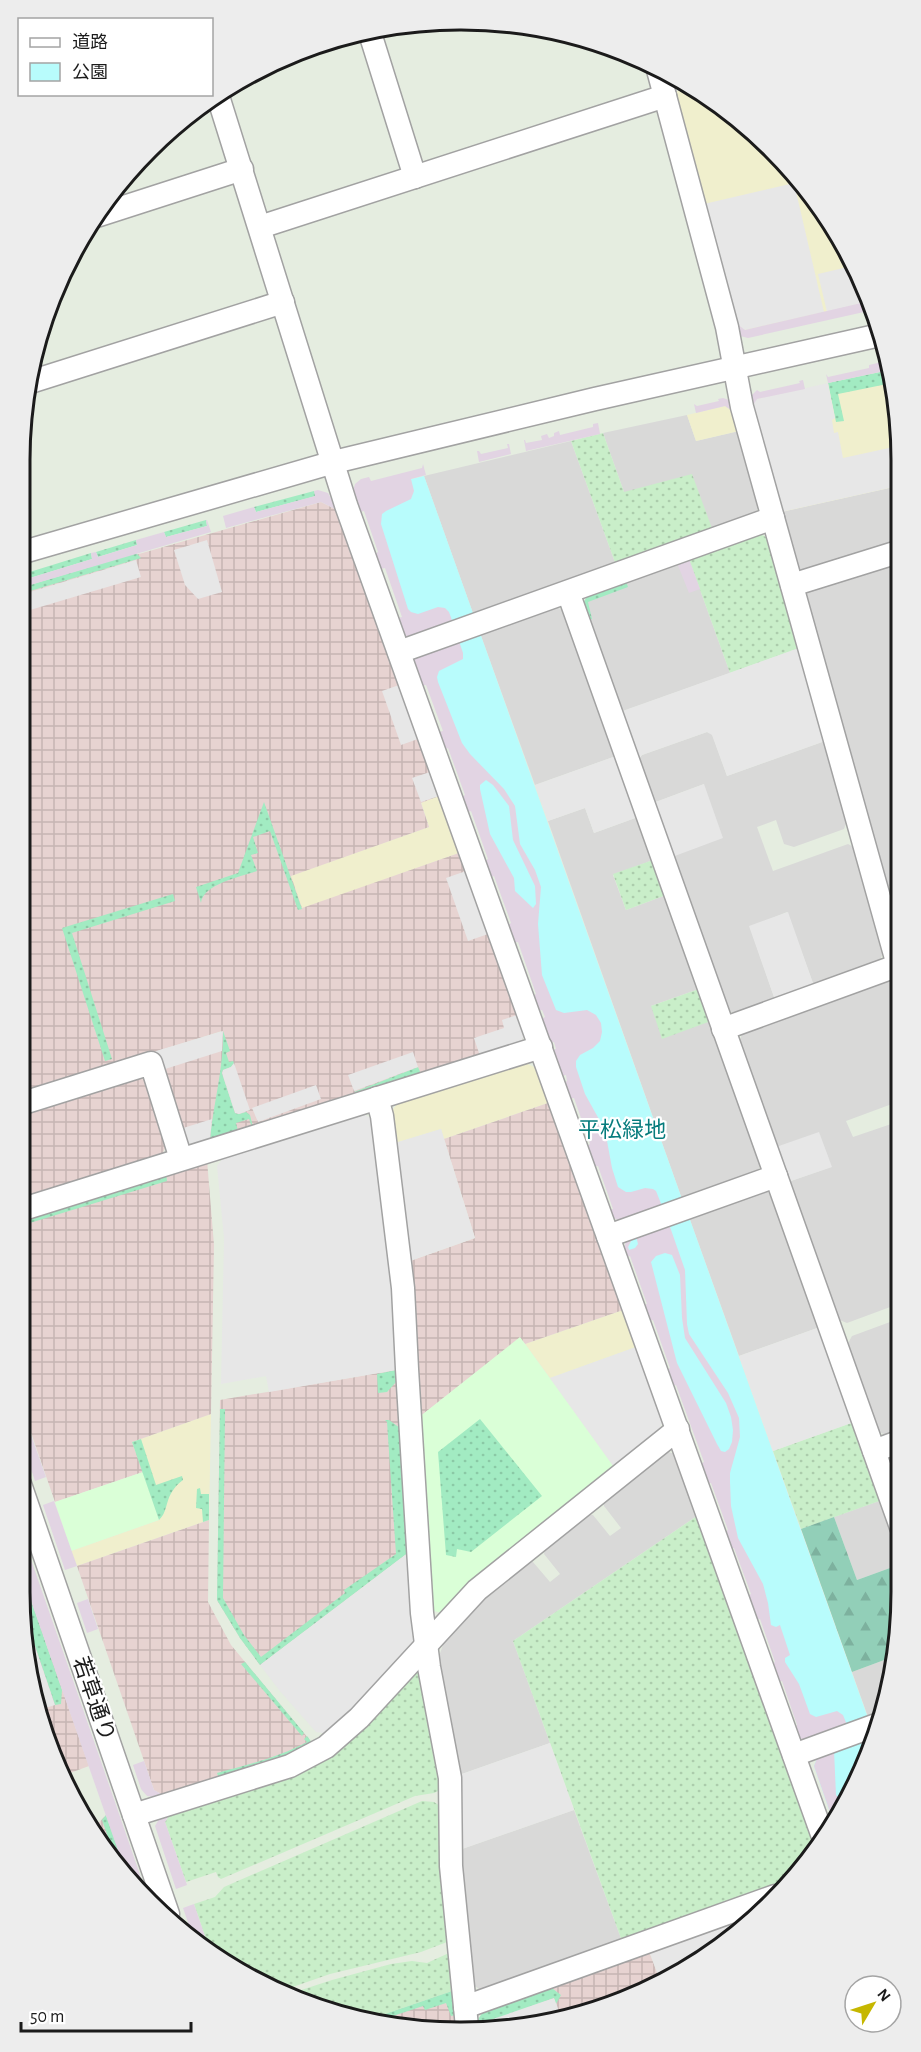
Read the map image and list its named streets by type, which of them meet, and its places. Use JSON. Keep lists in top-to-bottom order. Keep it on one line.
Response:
{"streets":{"street":["若草通り"]},"parks":["平松緑地"],"legend":["道路","公園"],"scale_bar":"50 m","north":"top right"}
